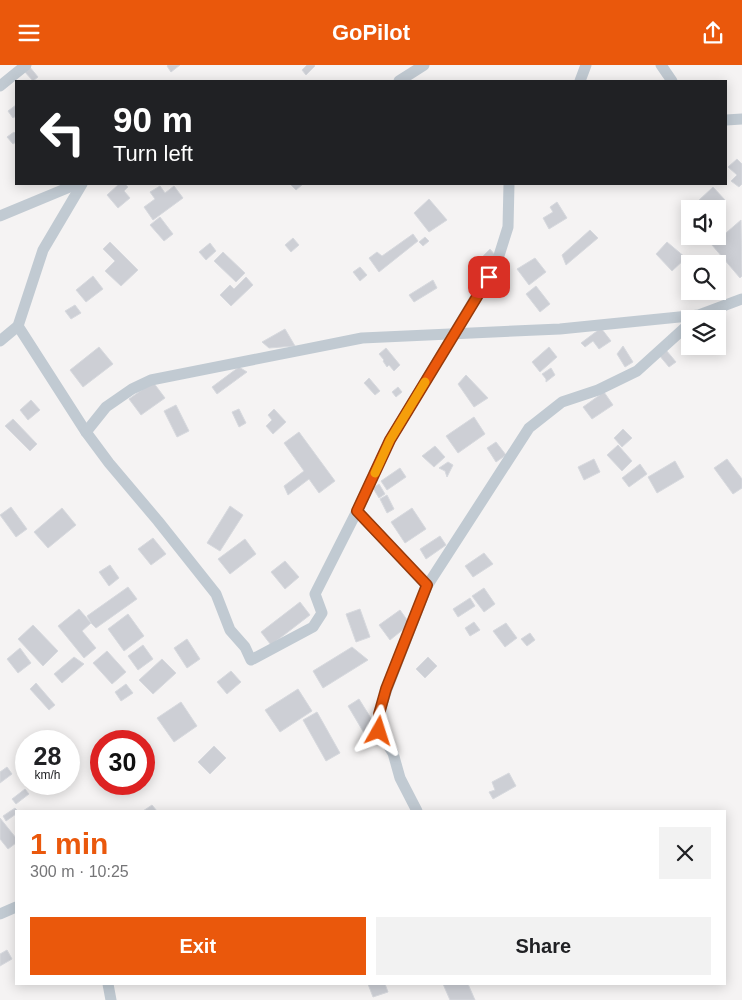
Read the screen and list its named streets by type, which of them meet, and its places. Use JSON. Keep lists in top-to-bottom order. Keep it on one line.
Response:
{"page":{"header":"GoPilot","turn":["90 m","Turn left"],"speed":"28 km/h","limit":"30","heading":["1 min","300 m · 10:25"],"buttons":["Exit","Share"]}}
